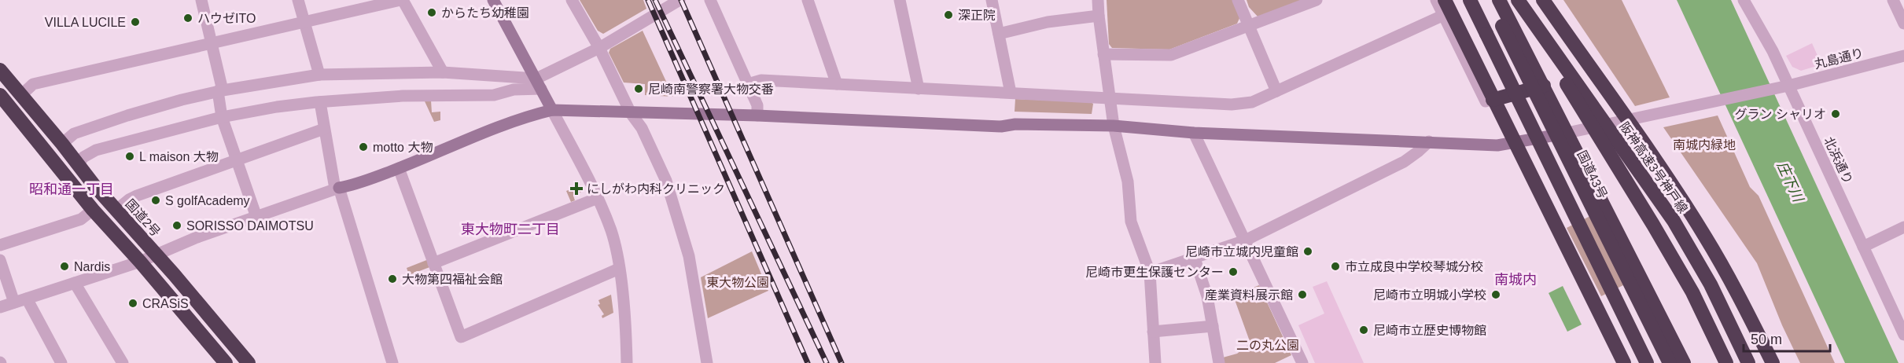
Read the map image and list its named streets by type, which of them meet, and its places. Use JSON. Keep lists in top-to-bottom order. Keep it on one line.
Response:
{"streets":{"highway":["阪神高速3号神戸線","国道43号","国道2号"],"street":["丸島通り","北浜通り"]},"crossings":[["丸島通り","北浜通り"]],"districts":["昭和通一丁目","東大物町二丁目","南城内"],"water":["庄下川"],"parks":["南城内緑地","東大物公園","二の丸公園"],"places":{"other":["からたち幼稚園","深正院","ハウゼITO","VILLA LUCILE","尼崎南警察署大物交番","グラン シャリオ","motto 大物","L maison 大物","S golfAcademy","SORISSO DAIMOTSU","尼崎市立城内児童館","Nardis","市立成良中学校琴城分校","尼崎市更生保護センター","大物第四福祉会館","産業資料展示館","尼崎市立明城小学校","CRASiS","尼崎市立歴史博物館"],"health":["にしがわ内科クリニック"]},"scale_bar":"50 m"}
